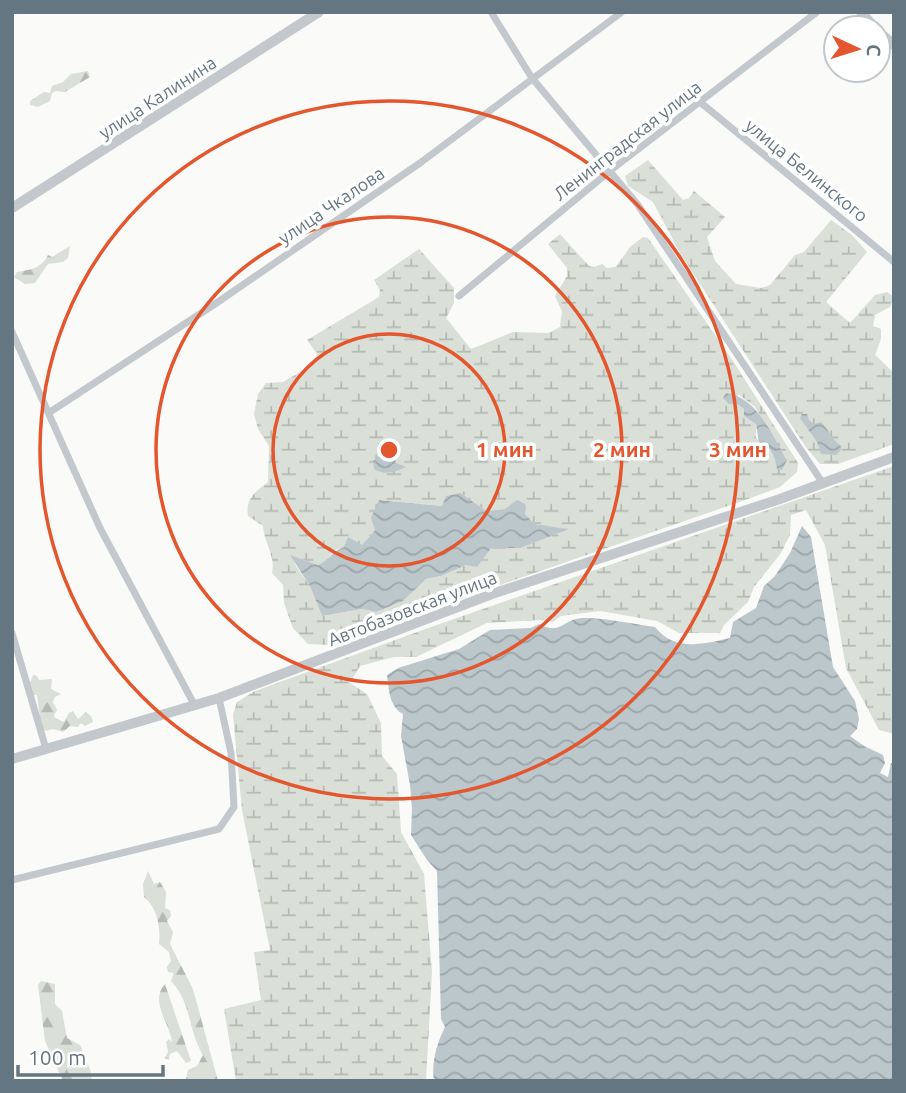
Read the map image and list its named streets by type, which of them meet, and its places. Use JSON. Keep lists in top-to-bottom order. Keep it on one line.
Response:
{"streets":{"street":["улица Калинина","Ленинградская улица","улица Белинского","улица Чкалова","Автобазовская улица"]},"crossings":[["Ленинградская улица","улица Белинского"]],"scale_bar":"100 m","north":"right","rings":["1 мин","2 мин","3 мин"]}
